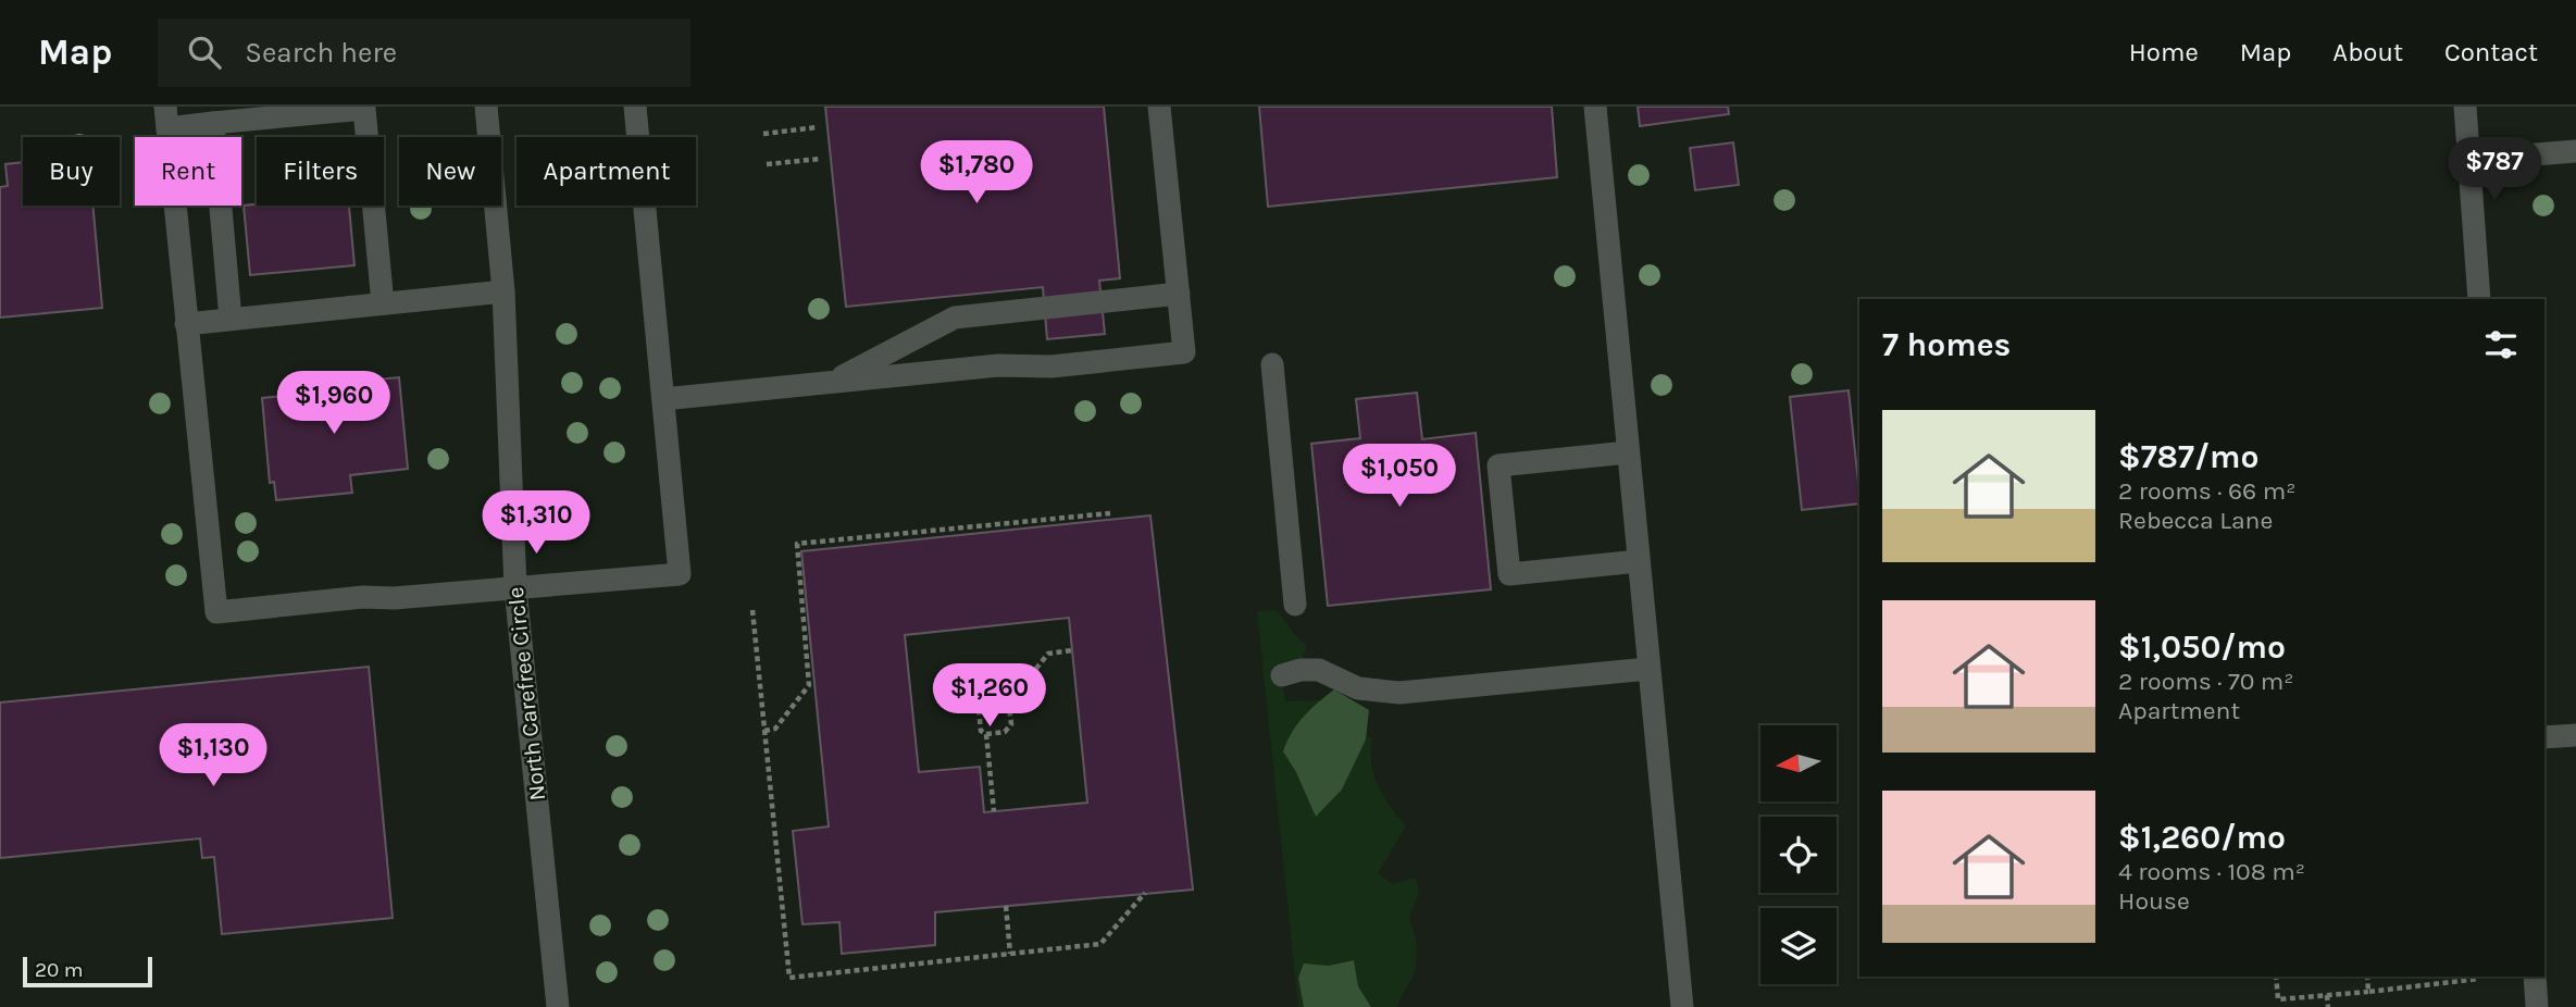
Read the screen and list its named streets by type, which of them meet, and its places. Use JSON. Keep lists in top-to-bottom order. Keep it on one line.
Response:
{"streets":{"street":["North Carefree Circle"]},"scale_bar":"20 m","north":"left","page":{"header":"Map","search":"Search here","nav":["Home","Map","About","Contact"],"price":["$787","$1,780","$1,960","$1,050","$1,310","$1,260","$1,130"],"chip":["Buy","Rent","Filters","New","Apartment"],"heading":"7 homes","list":[{"name":"$787/mo","note":"2 rooms · 66 m² · Rebecca Lane"},{"name":"$1,050/mo","note":"2 rooms · 70 m² · Apartment"},{"name":"$1,260/mo","note":"4 rooms · 108 m² · House"}],"scale":"20 m"}}
